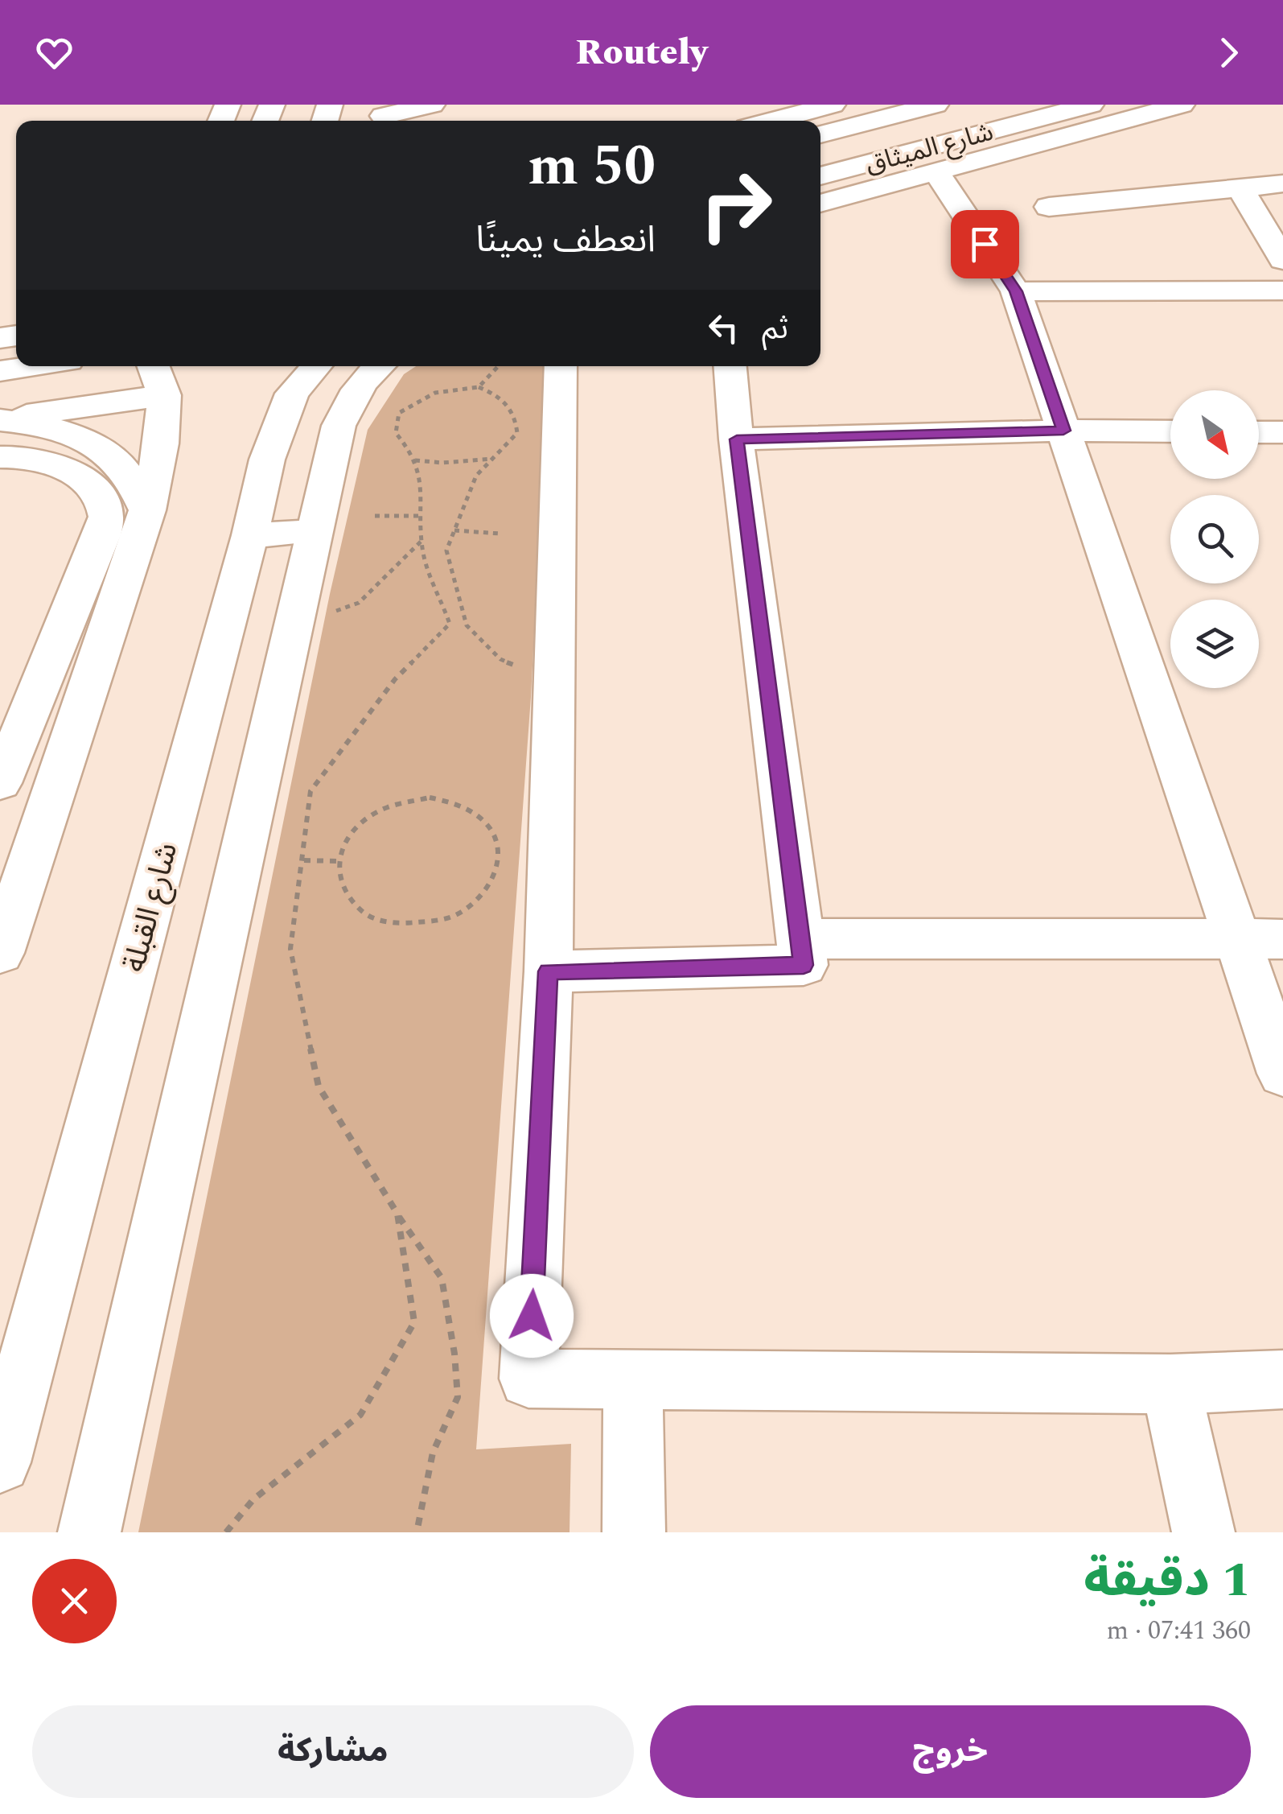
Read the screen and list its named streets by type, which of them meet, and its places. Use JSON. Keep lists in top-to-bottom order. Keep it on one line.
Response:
{"streets":{"street":["شارع الميثاق","شارع القبلة"]},"north":"bottom right","page":{"header":"Routely","turn":["50 m","انعطف يمينًا"],"then":"ثم","heading":["1 دقيقة","360 m · 07:41"],"buttons":["خروج","مشاركة"]}}
